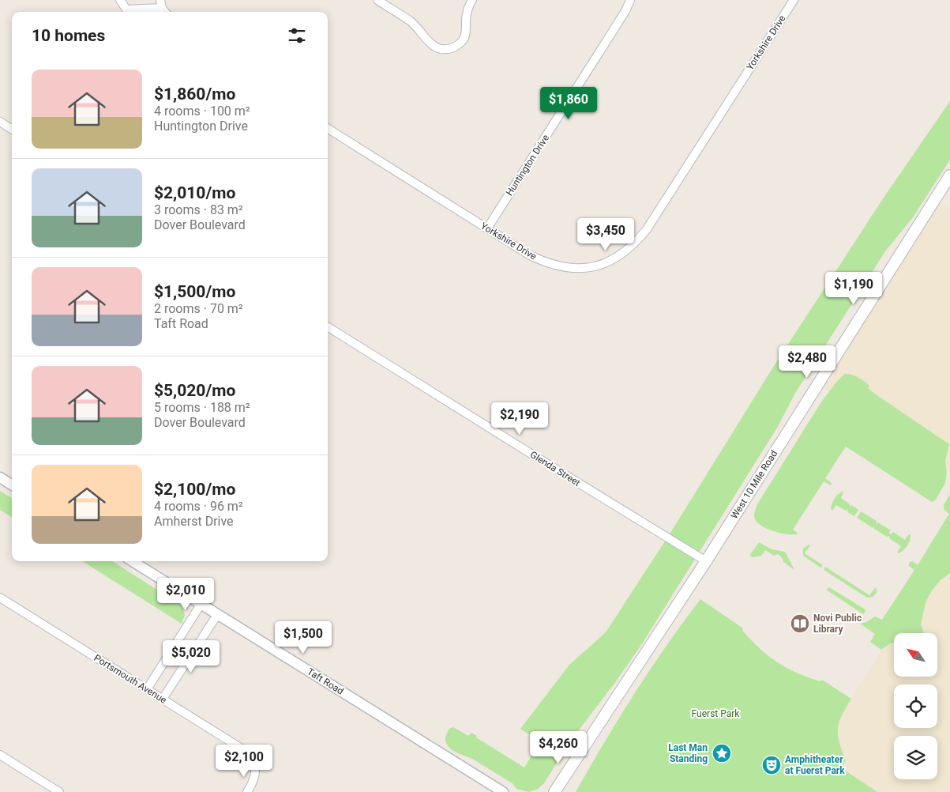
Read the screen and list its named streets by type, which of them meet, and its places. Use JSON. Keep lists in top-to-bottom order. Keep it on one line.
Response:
{"streets":{"main road":["West 10 Mile Road"],"street":["Yorkshire Drive","Huntington Drive","Glenda Street","Portsmouth Avenue","Taft Road"]},"crossings":[["Yorkshire Drive","Huntington Drive"],["Glenda Street","West 10 Mile Road"]],"parks":["Fuerst Park"],"places":{"library":["Novi Public Library"],"place":["Last Man Standing"],"theatre":["Amphitheater at Fuerst Park"]},"north":"top left","page":{"heading":"10 homes","list":[{"name":"$1,860/mo","note":"4 rooms · 100 m² · Huntington Drive"},{"name":"$2,010/mo","note":"3 rooms · 83 m² · Dover Boulevard"},{"name":"$1,500/mo","note":"2 rooms · 70 m² · Taft Road"},{"name":"$5,020/mo","note":"5 rooms · 188 m² · Dover Boulevard"},{"name":"$2,100/mo","note":"4 rooms · 96 m² · Amherst Drive"}],"price":["$1,860","$3,450","$1,190","$2,480","$2,190","$2,010","$1,500","$5,020","$4,260","$2,100"]}}
